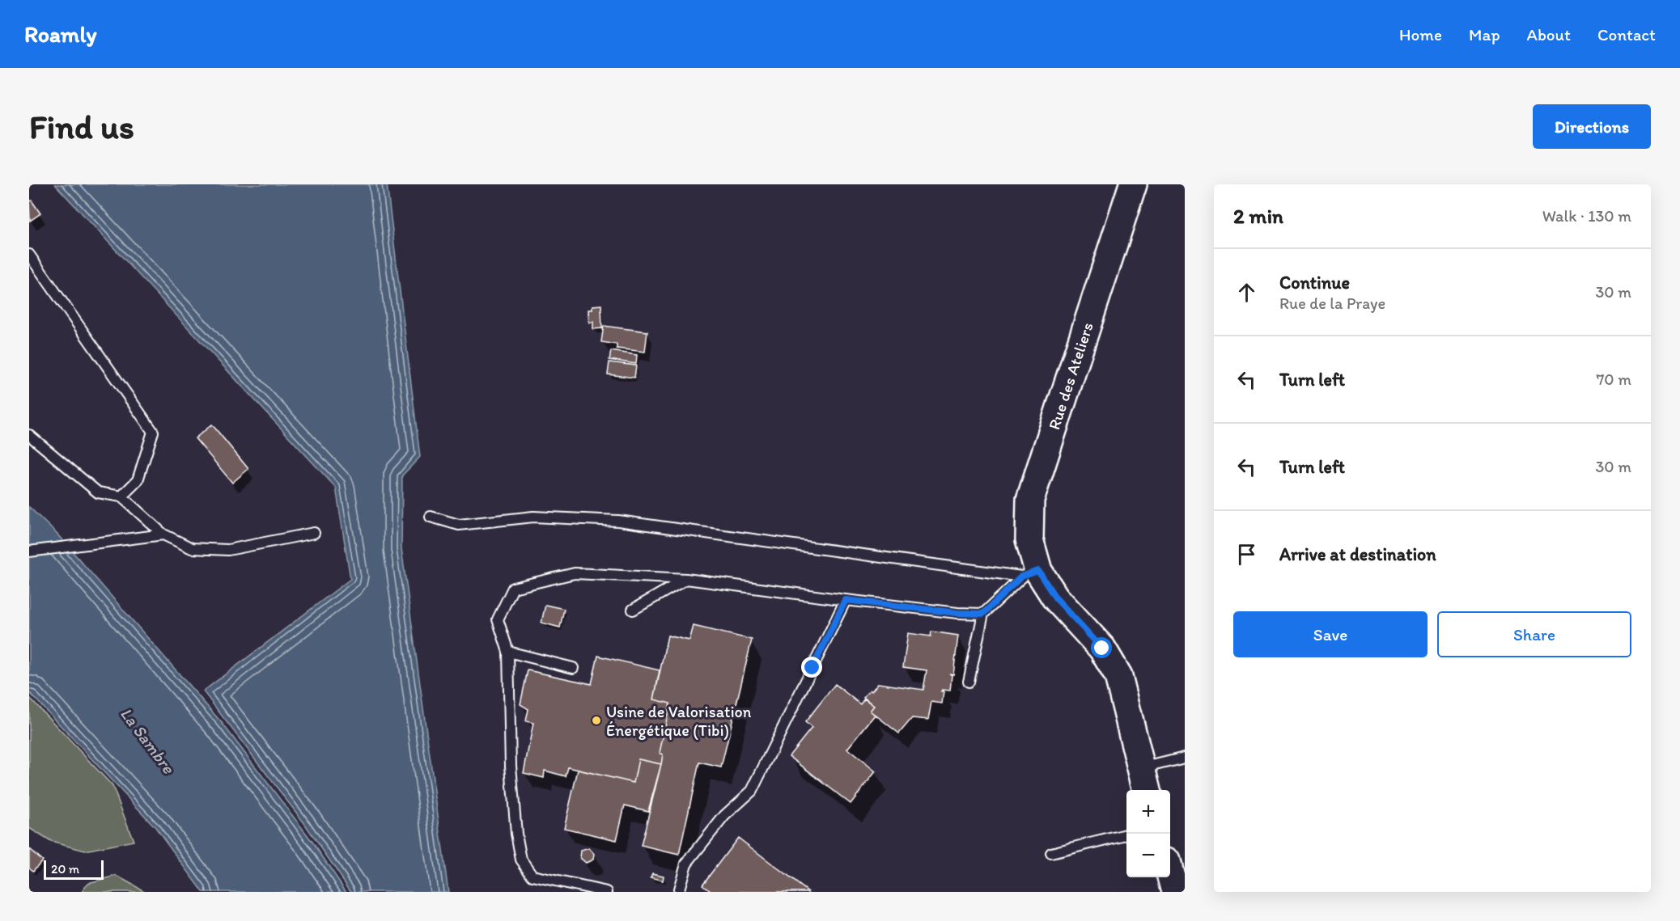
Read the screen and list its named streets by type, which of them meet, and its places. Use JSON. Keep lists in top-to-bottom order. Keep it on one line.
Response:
{"streets":{"street":["Rue des Ateliers"]},"water":["La Sambre"],"places":["Usine de Valorisation Énergétique (Tibi)"],"scale_bar":"20 m","page":{"header":"Roamly","nav":["Home","Map","About","Contact"],"buttons":["Directions",["Save","Share"]],"title":"Find us","heading":["2 min","Walk · 130 m"],"list":[["Continue","Rue de la Praye","30 m"],["Turn left","70 m"],["Turn left","30 m"],"Arrive at destination"],"map_buttons":["+","−"],"scale":"20 m"}}
